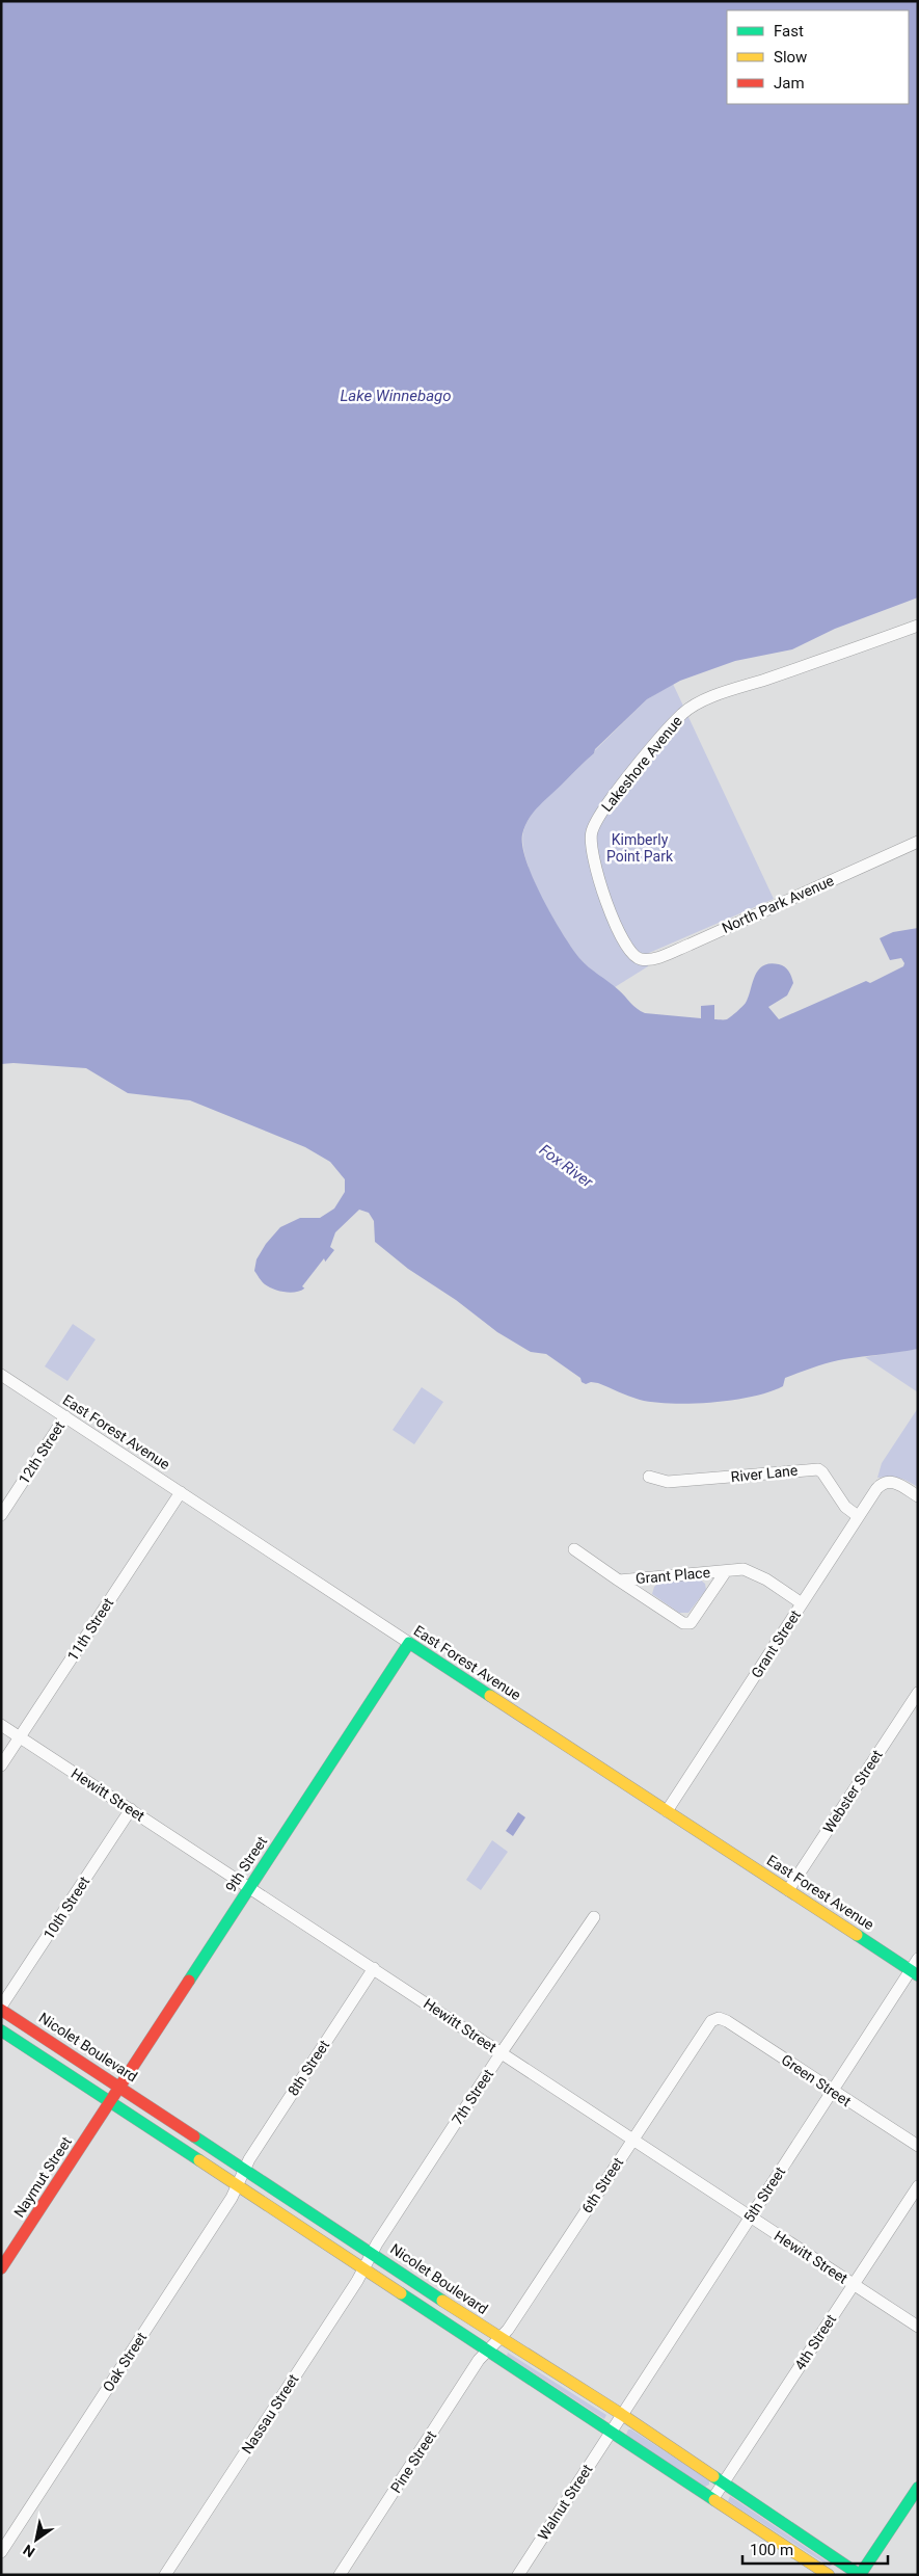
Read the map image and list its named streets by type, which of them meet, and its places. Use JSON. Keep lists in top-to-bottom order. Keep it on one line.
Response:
{"streets":{"street":["Lakeshore Avenue","North Park Avenue","East Forest Avenue","12th Street","River Lane","Grant Place","11th Street","Grant Street","Webster Street","Hewitt Street","9th Street","10th Street","Nicolet Boulevard","8th Street","Green Street","7th Street","Naymut Street","6th Street","5th Street","4th Street","Oak Street","Nassau Street","Pine Street","Walnut Street"]},"crossings":[["Lakeshore Avenue","North Park Avenue"],["East Forest Avenue","12th Street"],["East Forest Avenue","11th Street"],["East Forest Avenue","Grant Street"],["East Forest Avenue","Webster Street"],["East Forest Avenue","9th Street"],["East Forest Avenue","5th Street"],["River Lane","Grant Street"],["Grant Place","Grant Street"],["11th Street","Hewitt Street"],["Hewitt Street","9th Street"],["Hewitt Street","10th Street"],["Hewitt Street","8th Street"],["Hewitt Street","7th Street"],["Hewitt Street","6th Street"],["Hewitt Street","5th Street"],["Hewitt Street","4th Street"],["9th Street","Nicolet Boulevard"],["9th Street","Naymut Street"],["10th Street","Nicolet Boulevard"],["Nicolet Boulevard","8th Street"],["Nicolet Boulevard","7th Street"],["Nicolet Boulevard","6th Street"],["Nicolet Boulevard","5th Street"],["Nicolet Boulevard","4th Street"],["Nicolet Boulevard","Oak Street"],["Nicolet Boulevard","Nassau Street"],["8th Street","Oak Street"],["Green Street","6th Street"],["Green Street","5th Street"],["7th Street","Nassau Street"],["6th Street","Pine Street"],["5th Street","Walnut Street"]],"water":["Lake Winnebago","Fox River"],"parks":["Kimberly Point Park"],"legend":["Fast","Slow","Jam"],"scale_bar":"100 m","north":"bottom left"}
